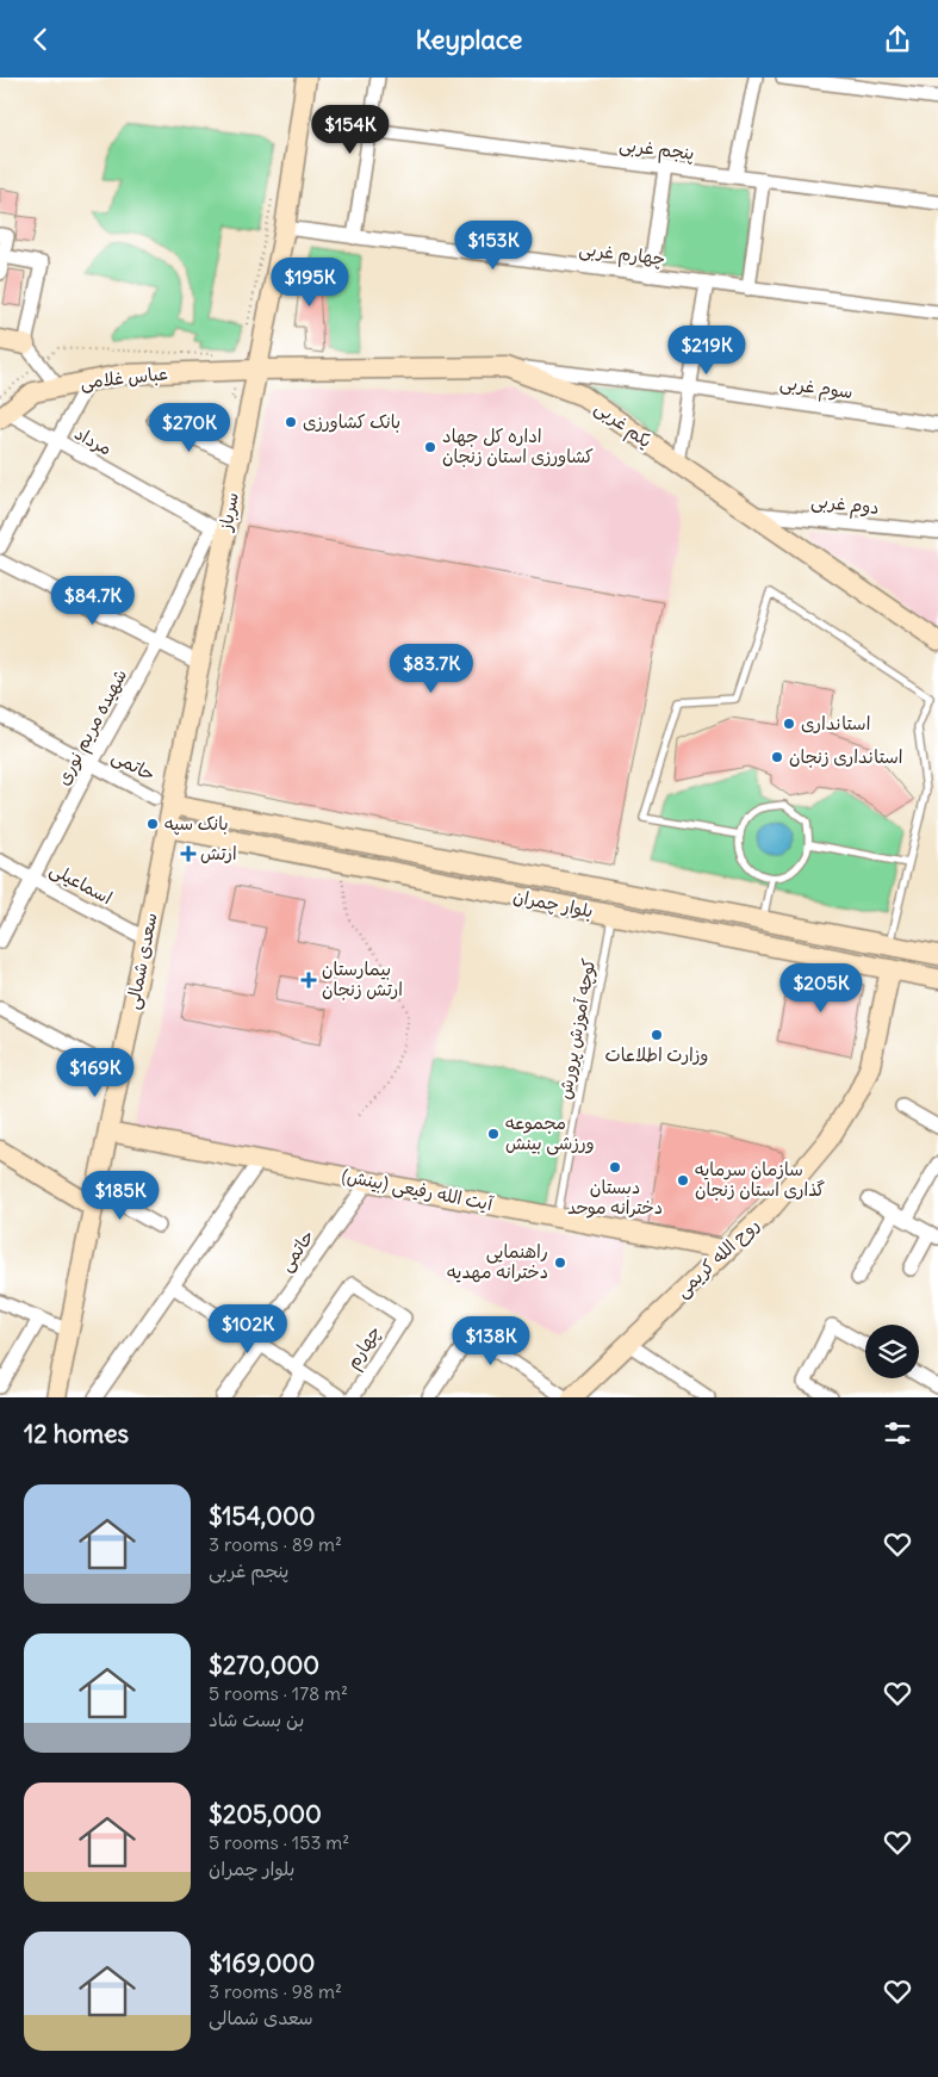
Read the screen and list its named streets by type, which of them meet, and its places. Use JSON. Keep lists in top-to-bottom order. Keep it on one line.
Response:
{"streets":{"main road":["عباس غلامی","یکم غربی","سرباز","بلوار چمران","سعدی شمالی","آیت الله رفیعی (بینش)","روح الله کریمی"],"street":["پنجم غربی","چهارم غربی","سوم غربی","مرداد","دوم غربی","شهیده مریم نوری","حاتمی","اسماعیلی","چهارم"],"lane":["کوچه آموزش پرورش"]},"crossings":[["چهارم غربی","سرباز"],["عباس غلامی","یکم غربی"],["عباس غلامی","مرداد"],["عباس غلامی","سرباز"],["سوم غربی","یکم غربی"],["یکم غربی","دوم غربی"],["یکم غربی","سرباز"],["مرداد","سرباز"],["مرداد","شهیده مریم نوری"],["سرباز","شهیده مریم نوری"],["سرباز","حاتمی"],["سرباز","بلوار چمران"],["سرباز","سعدی شمالی"],["شهیده مریم نوری","حاتمی"],["شهیده مریم نوری","اسماعیلی"],["حاتمی","بلوار چمران"],["حاتمی","سعدی شمالی"],["حاتمی","آیت الله رفیعی (بینش)"],["اسماعیلی","سعدی شمالی"],["بلوار چمران","سعدی شمالی"],["بلوار چمران","کوچه آموزش پرورش"],["بلوار چمران","روح الله کریمی"],["سعدی شمالی","آیت الله رفیعی (بینش)"],["کوچه آموزش پرورش","آیت الله رفیعی (بینش)"],["آیت الله رفیعی (بینش)","روح الله کریمی"]],"places":{"other":["بانک کشاورزی","اداره کل جهاد کشاورزی استان زنجان","استانداری","استانداری زنجان","بانک سپه","وزارت اطلاعات","مجموعه ورزشی بینش","دبستان دخترانه موحد","سازمان سرمایه گذاری استان زنجان","راهنمایی دخترانه مهدیه"],"health":["ارتش","بیمارستان ارتش زنجان"]},"page":{"header":"Keyplace","price":["$154K","$153K","$195K","$219K","$270K","$84.7K","$83.7K","$205K","$169K","$185K","$102K","$138K"],"heading":"12 homes","list":[{"name":"$154,000","note":"3 rooms · 89 m² · پنجم غربی"},{"name":"$270,000","note":"5 rooms · 178 m² · بن بست شاد"},{"name":"$205,000","note":"5 rooms · 153 m² · بلوار چمران"},{"name":"$169,000","note":"3 rooms · 98 m² · سعدی شمالی"}]}}
